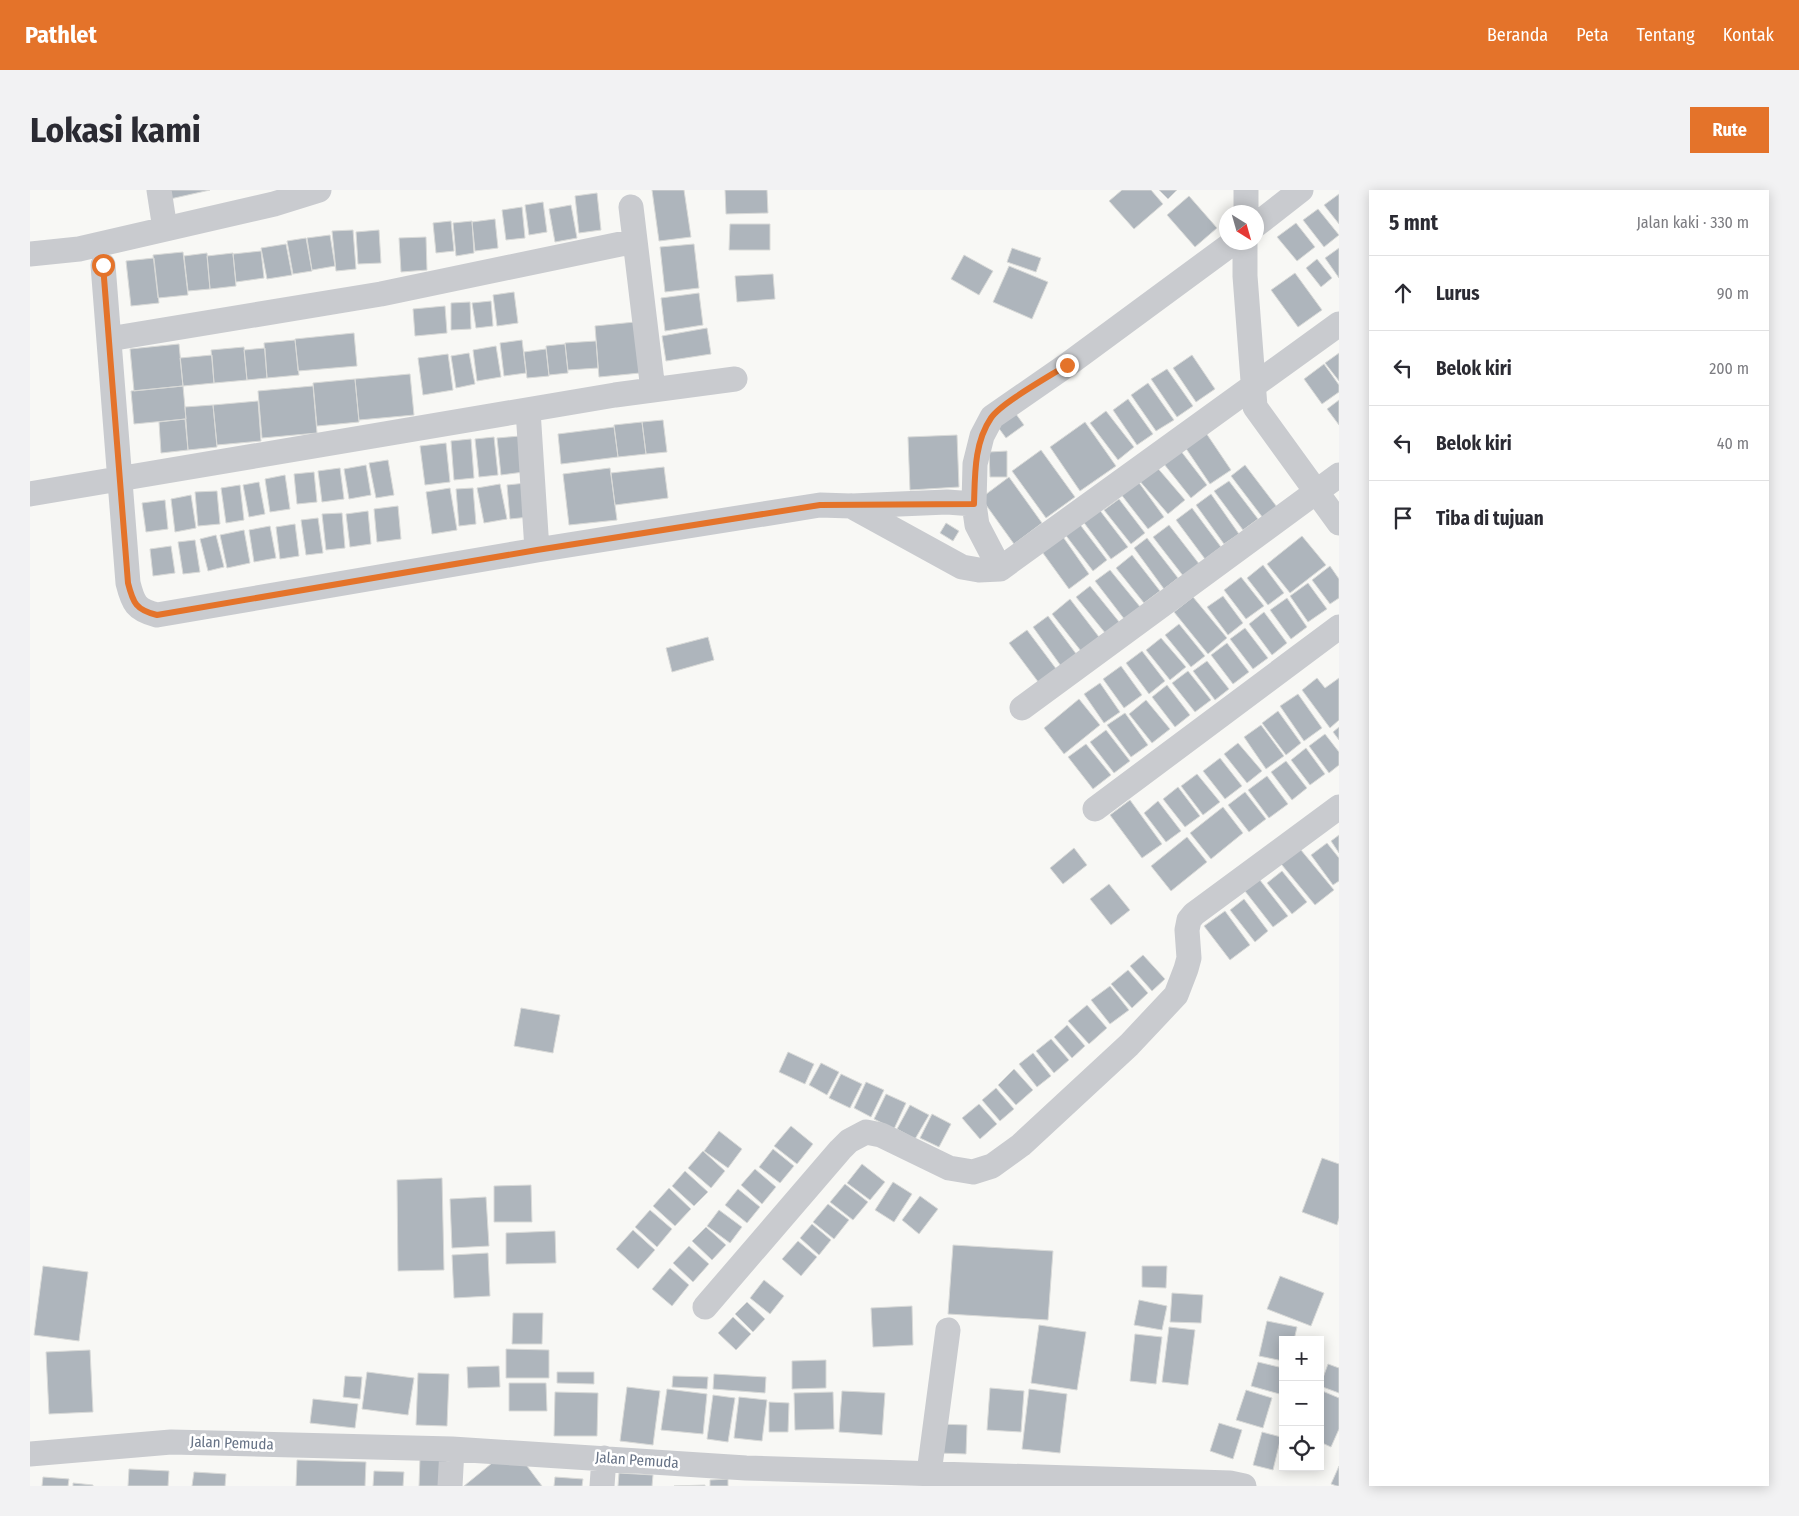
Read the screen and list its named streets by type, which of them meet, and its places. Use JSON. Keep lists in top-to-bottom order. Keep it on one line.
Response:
{"streets":{"street":["Jalan Pemuda"]},"north":"bottom right","page":{"header":"Pathlet","nav":["Beranda","Peta","Tentang","Kontak"],"buttons":"Rute","title":"Lokasi kami","heading":["5 mnt","Jalan kaki · 330 m"],"list":[["Lurus","90 m"],["Belok kiri","200 m"],["Belok kiri","40 m"],"Tiba di tujuan"],"map_buttons":["+","−"]}}
